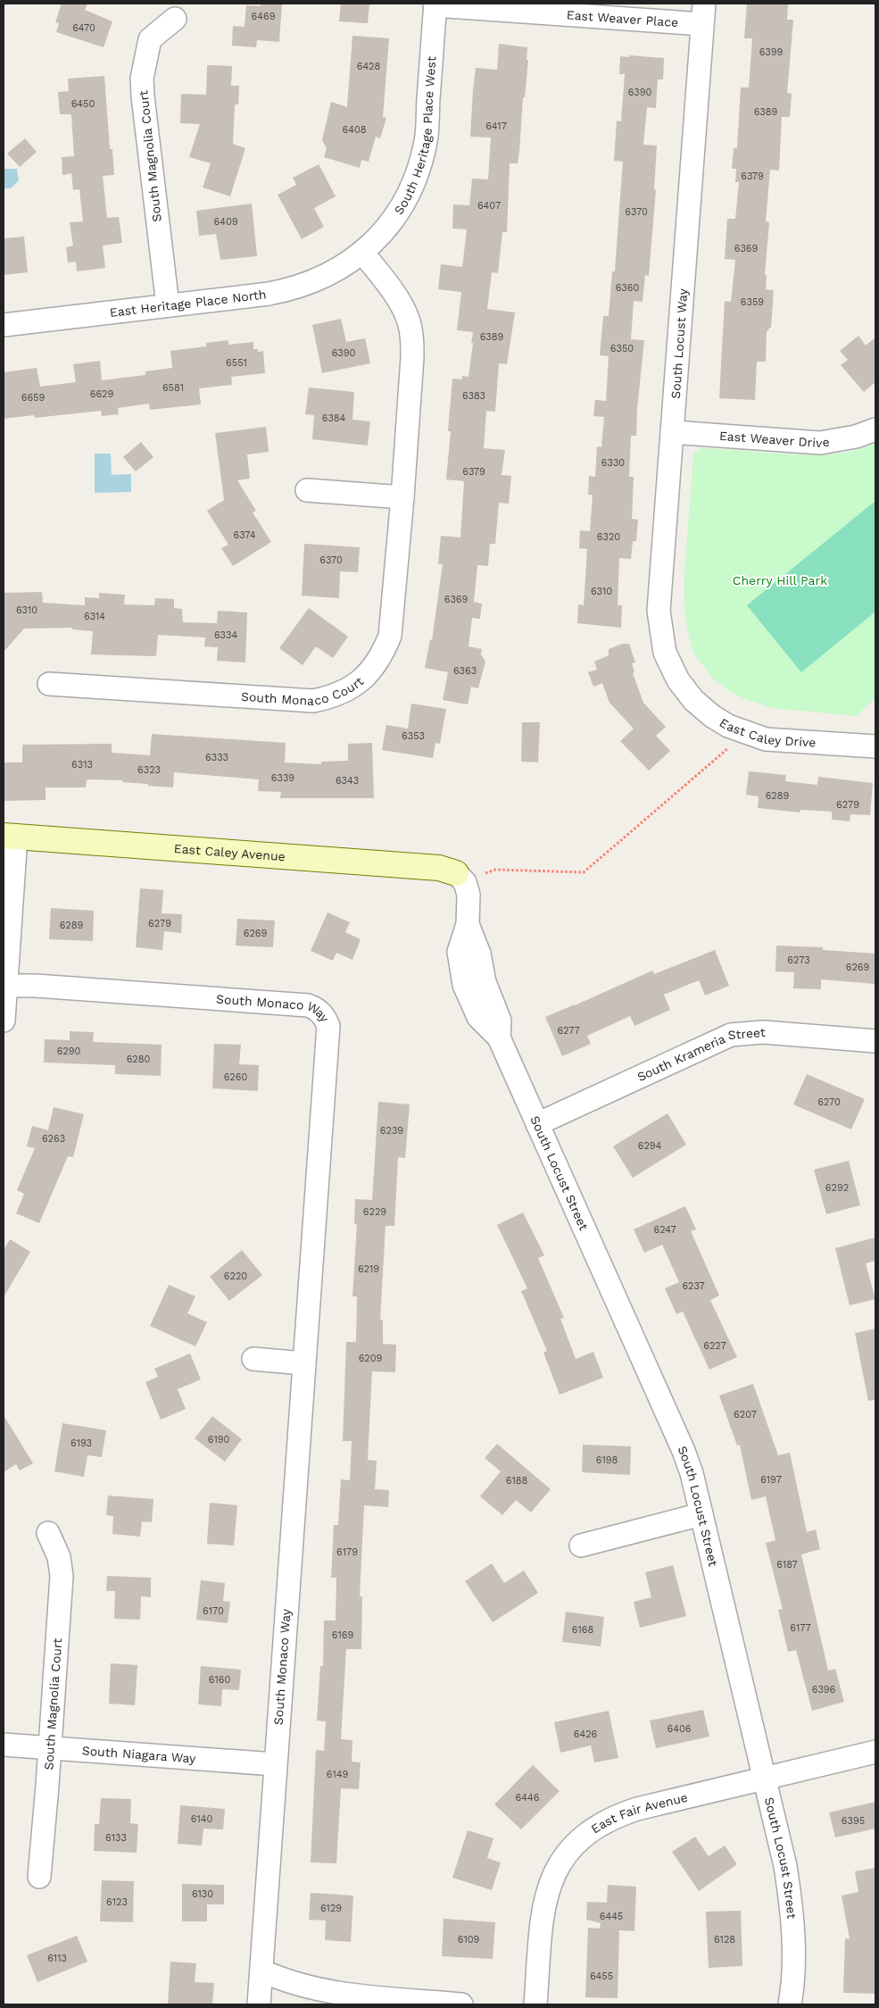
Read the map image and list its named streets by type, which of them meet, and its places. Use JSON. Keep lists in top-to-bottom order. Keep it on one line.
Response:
{"streets":{"street":["East Weaver Place","South Heritage Place West","South Magnolia Court","East Heritage Place North","South Locust Way","East Weaver Drive","South Monaco Court","East Caley Drive","East Caley Avenue","South Monaco Way","South Krameria Street","South Locust Street","South Niagara Way","East Fair Avenue"]},"crossings":[["East Weaver Place","South Heritage Place West"],["East Weaver Place","South Locust Way"],["South Heritage Place West","East Heritage Place North"],["South Heritage Place West","South Monaco Court"],["South Magnolia Court","East Heritage Place North"],["South Magnolia Court","South Niagara Way"],["East Heritage Place North","South Monaco Court"],["South Locust Way","East Weaver Drive"],["South Locust Way","East Caley Drive"],["East Caley Avenue","South Locust Street"],["South Monaco Way","South Niagara Way"],["South Krameria Street","South Locust Street"],["South Locust Street","East Fair Avenue"]],"parks":["Cherry Hill Park"],"house_numbers":["6469","6470","6399","6428","6390","6450","6389","6417","6408","6379","6407","6370","6409","6369","6360","6359","6389","6350","6390","6551","6581","6629","6383","6659","6384","6330","6379","6374","6320","6370","6310","6369","6310","6314","6334","6363","6353","6333","6313","6323","6339","6343","6289","6279","6279","6289","6269","6273","6269","6277","6290","6280","6260","6270","6239","6263","6294","6292","6229","6247","6219","6220","6237","6227","6209","6207","6190","6193","6198","6197","6188","6179","6187","6170","6177","6168","6169","6160","6396","6406","6426","6149","6446","6140","6395","6133","6130","6123","6129","6445","6109","6128","6113","6455"]}
